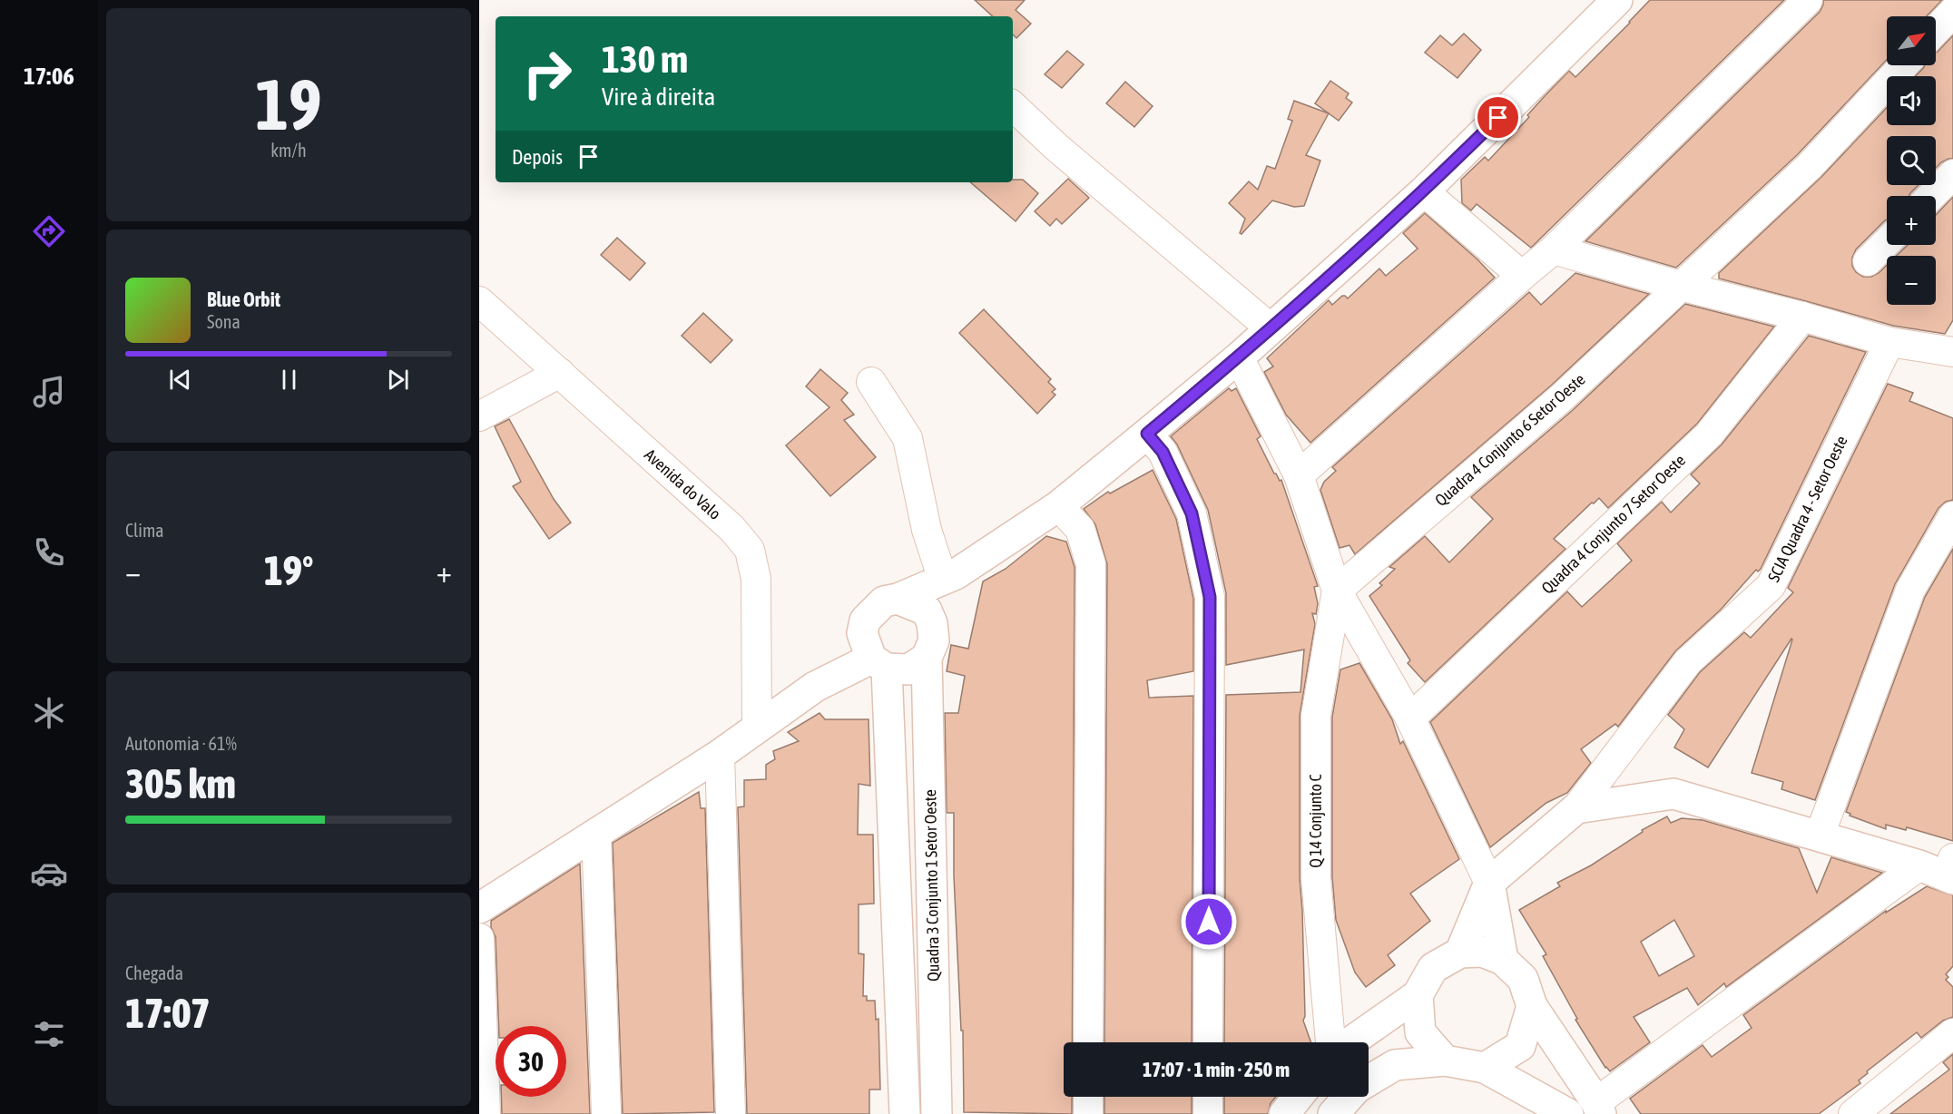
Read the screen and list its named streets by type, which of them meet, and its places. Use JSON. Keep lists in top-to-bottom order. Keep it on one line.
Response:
{"streets":{"street":["Quadra 4 Conjunto 6 Setor Oeste","Avenida do Valo","SCIA Quadra 4 - Setor Oeste","Quadra 4 Conjunto 7 Setor Oeste","Q 14 Conjunto C","Quadra 3 Conjunto 1 Setor Oeste"]},"crossings":[["Quadra 4 Conjunto 6 Setor Oeste","Q 14 Conjunto C"]],"north":"top right","page":{"tabs":"17:06","tile":[["19","km/h"],"Clima",["Autonomia · 61%","305 km"],["Chegada","17:07"]],"map_buttons":["+","−"],"turn":["130 m","Vire à direita"],"then":"Depois","song":["Blue Orbit","Sona"],"heat":["−","19°","+"],"limit":"30","trip":"17:07 · 1 min · 250 m"}}
